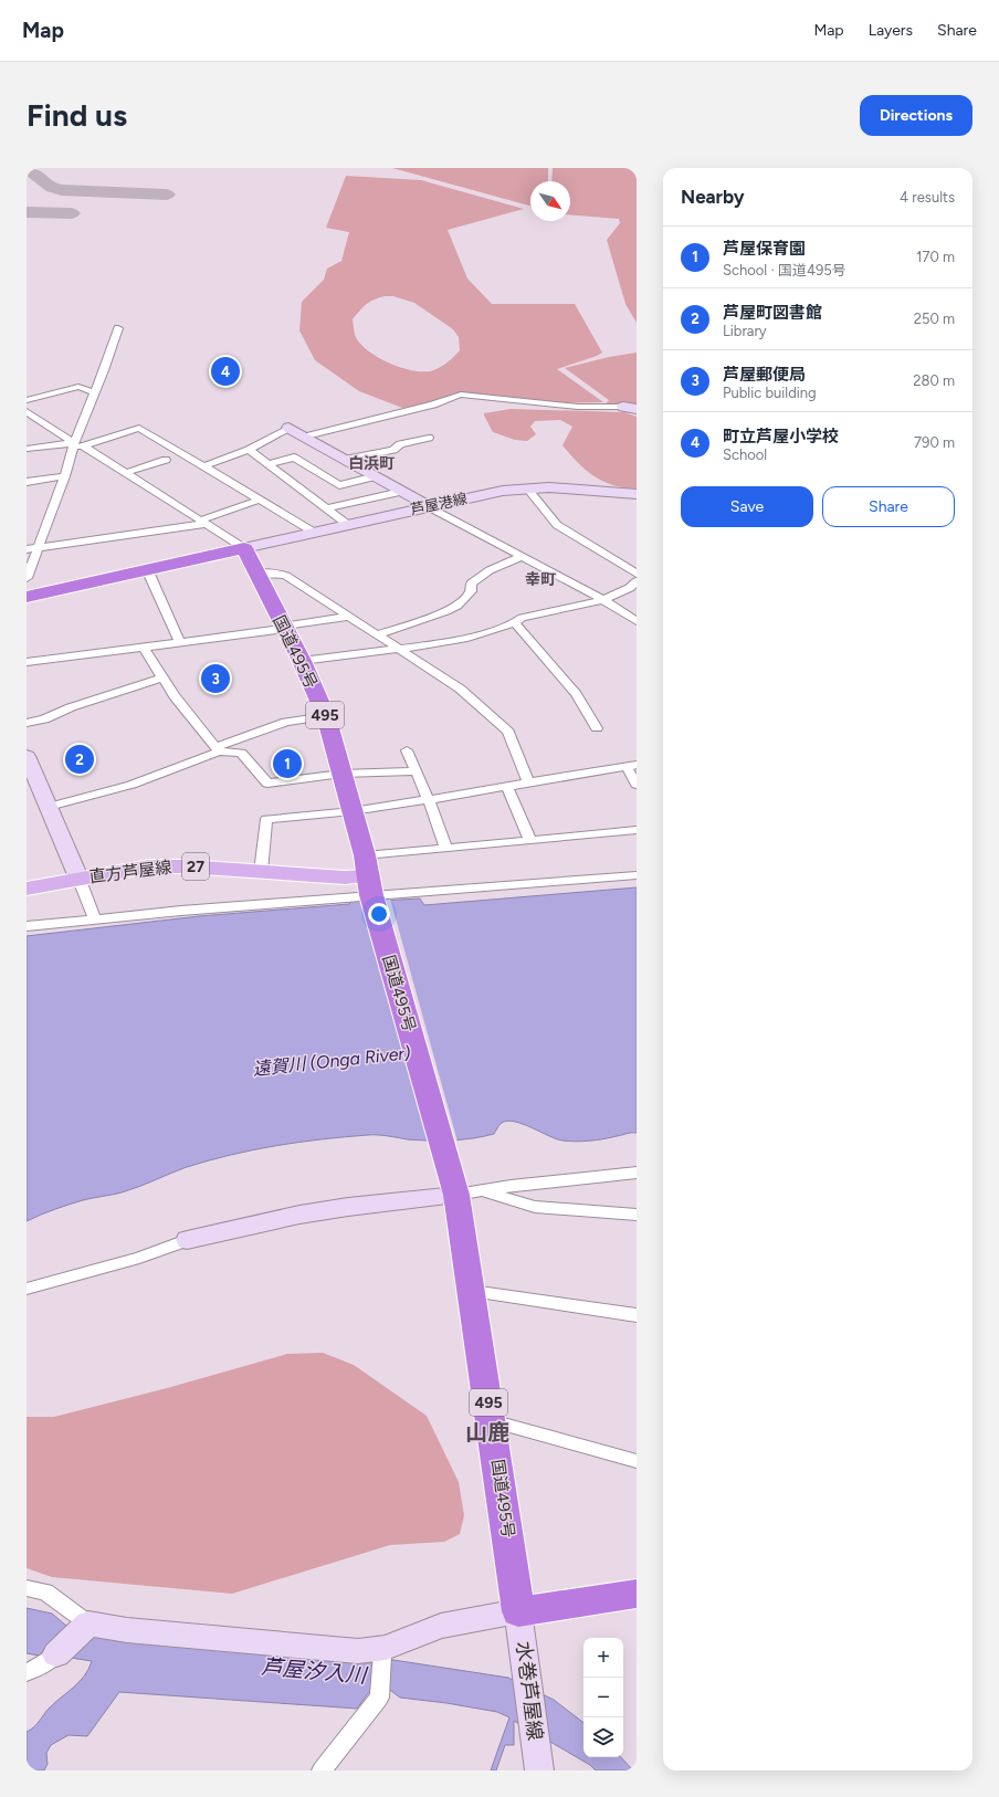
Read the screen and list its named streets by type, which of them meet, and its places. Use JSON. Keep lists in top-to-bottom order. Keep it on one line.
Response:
{"streets":{"highway":["国道495号","495"],"main road":["27","直方芦屋線"],"street":["芦屋港線","水巻芦屋線"]},"crossings":[["芦屋港線","国道495号"],["国道495号","直方芦屋線"],["国道495号","水巻芦屋線"]],"districts":["白浜町","幸町","山鹿"],"water":["遠賀川 (Onga River)","芦屋汐入川"],"north":"bottom right","page":{"header":"Map","nav":["Map","Layers","Share"],"buttons":["Directions",["Save","Share"]],"title":"Find us","heading":["Nearby","4 results"],"list":[{"mark":"1","name":"芦屋保育園","note":"School · 国道495号","value":"170 m"},{"mark":"2","name":"芦屋町図書館","note":"Library","value":"250 m"},{"mark":"3","name":"芦屋郵便局","note":"Public building","value":"280 m"},{"mark":"4","name":"町立芦屋小学校","note":"School","value":"790 m"}],"pins":["4","3","2","1"],"map_buttons":["+","−"]}}
